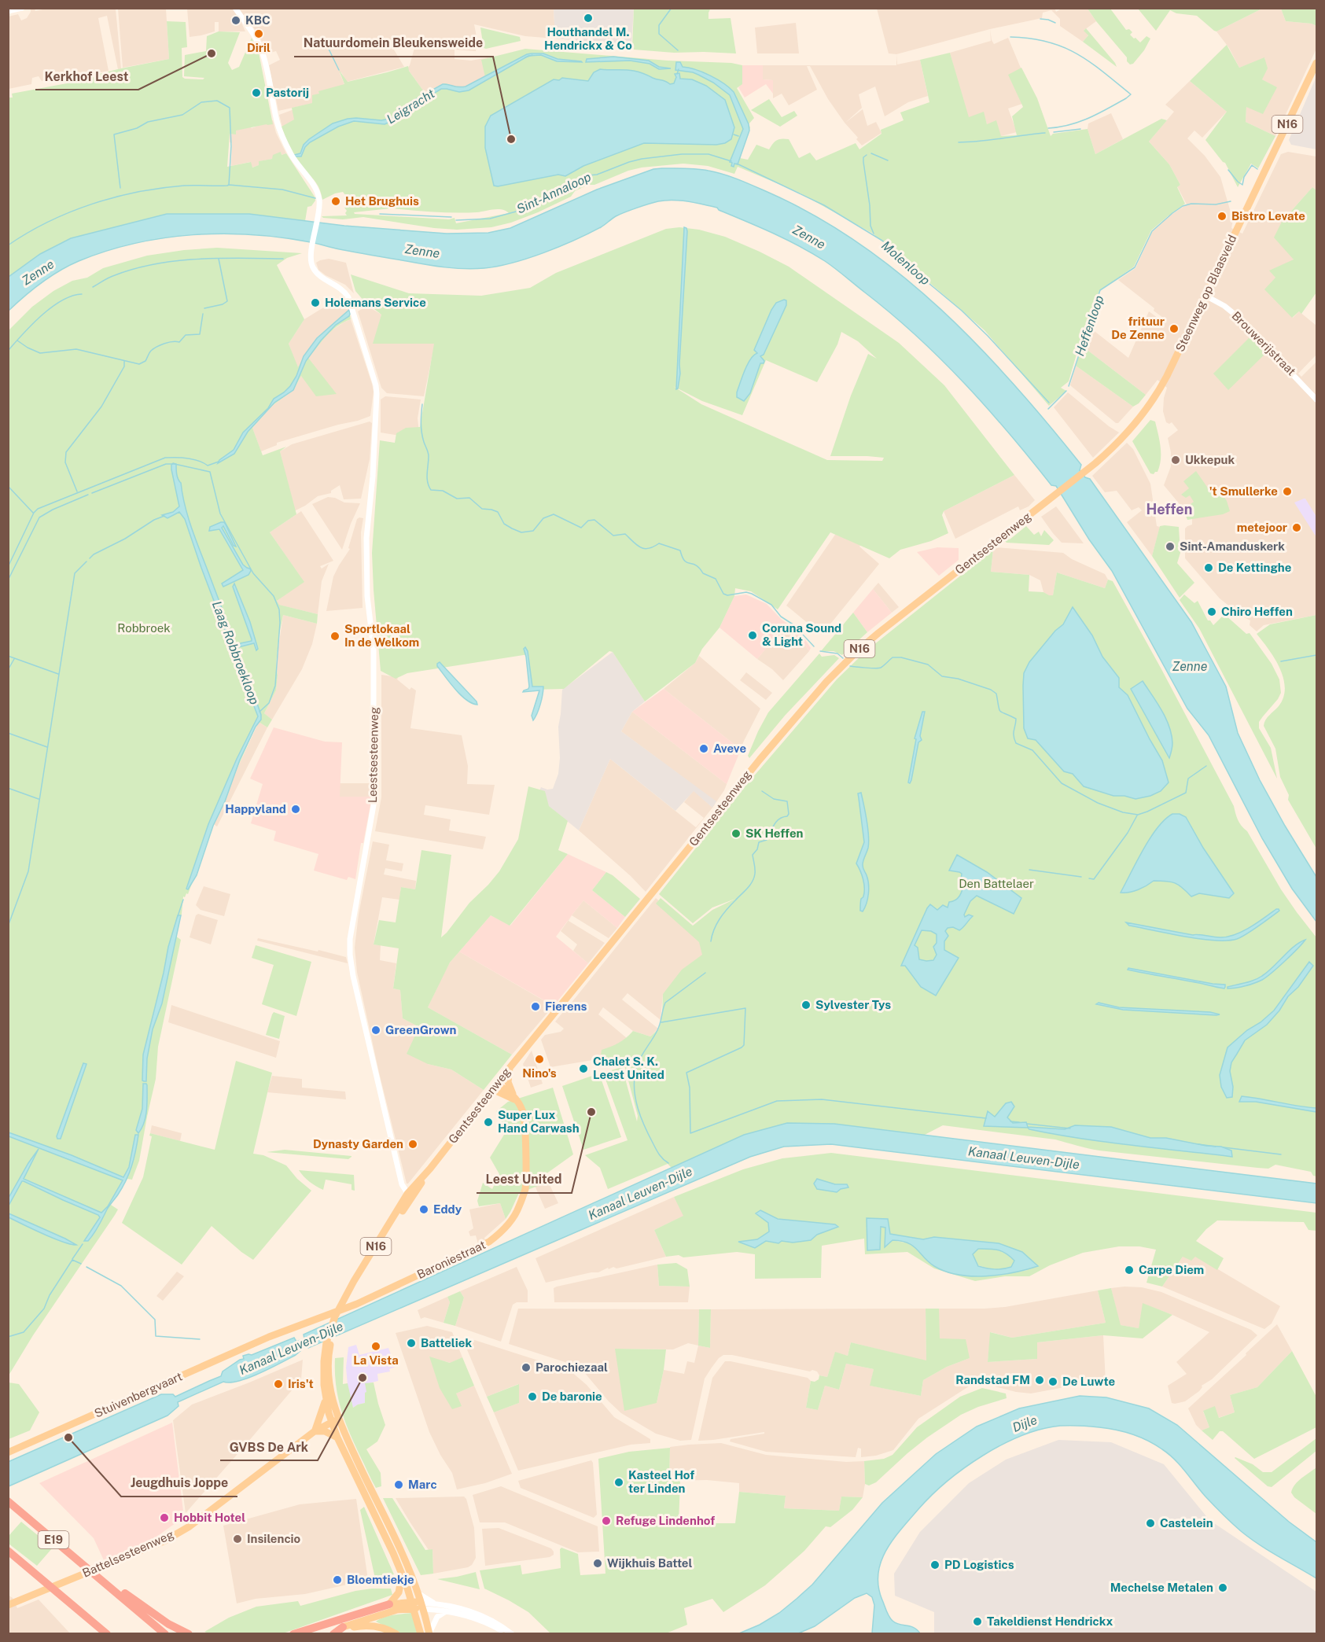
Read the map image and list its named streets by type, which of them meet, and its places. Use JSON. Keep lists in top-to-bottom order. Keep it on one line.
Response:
{"streets":{"highway":["E19"],"main road":["N16","Steenweg op Blaasveld","Gentsesteenweg","Baroniestraat","Stuivenbergvaart","Battelsesteenweg"],"street":["Brouwerijstraat","Leestsesteenweg"]},"crossings":[["N16","Gentsesteenweg"],["N16","Battelsesteenweg"],["Steenweg op Blaasveld","Brouwerijstraat"],["Steenweg op Blaasveld","Gentsesteenweg"],["Gentsesteenweg","Leestsesteenweg"],["Gentsesteenweg","Baroniestraat"],["Gentsesteenweg","Battelsesteenweg"],["Baroniestraat","Stuivenbergvaart"]],"districts":["Heffen"],"water":["Leigracht","Sint-Annaloop","Zenne","Molenloop","Heffenloop","Laag Robbroekloop","Kanaal Leuven-Dijle","Dijle"],"parks":["Robbroek","Den Battelaer"],"places":["Houthandel M. Hendrickx & Co","KBC","Diril","Kerkhof Leest","Pastorij","Natuurdomein Bleukensweide","Het Brughuis","Bistro Levate","Holemans Service","frituur De Zenne","Ukkepuk","'t Smullerke","metejoor","Sint-Amanduskerk","De Kettinghe","Chiro Heffen","Coruna Sound & Light","Sportlokaal In de Welkom","Aveve","Happyland","SK Heffen","Sylvester Tys","Fierens","GreenGrown","Nino's","Chalet S. K. Leest United","Leest United","Super Lux Hand Carwash","Dynasty Garden","Eddy","Carpe Diem","Batteliek","La Vista","Parochiezaal","GVBS De Ark","Randstad FM","De Luwte","Iris't","De baronie","Jeugdhuis Joppe","Kasteel Hof ter Linden","Marc","Hobbit Hotel","Refuge Lindenhof","Castelein","Insilencio","Wijkhuis Battel","PD Logistics","Bloemtiekje","Mechelse Metalen","Takeldienst Hendrickx"]}
